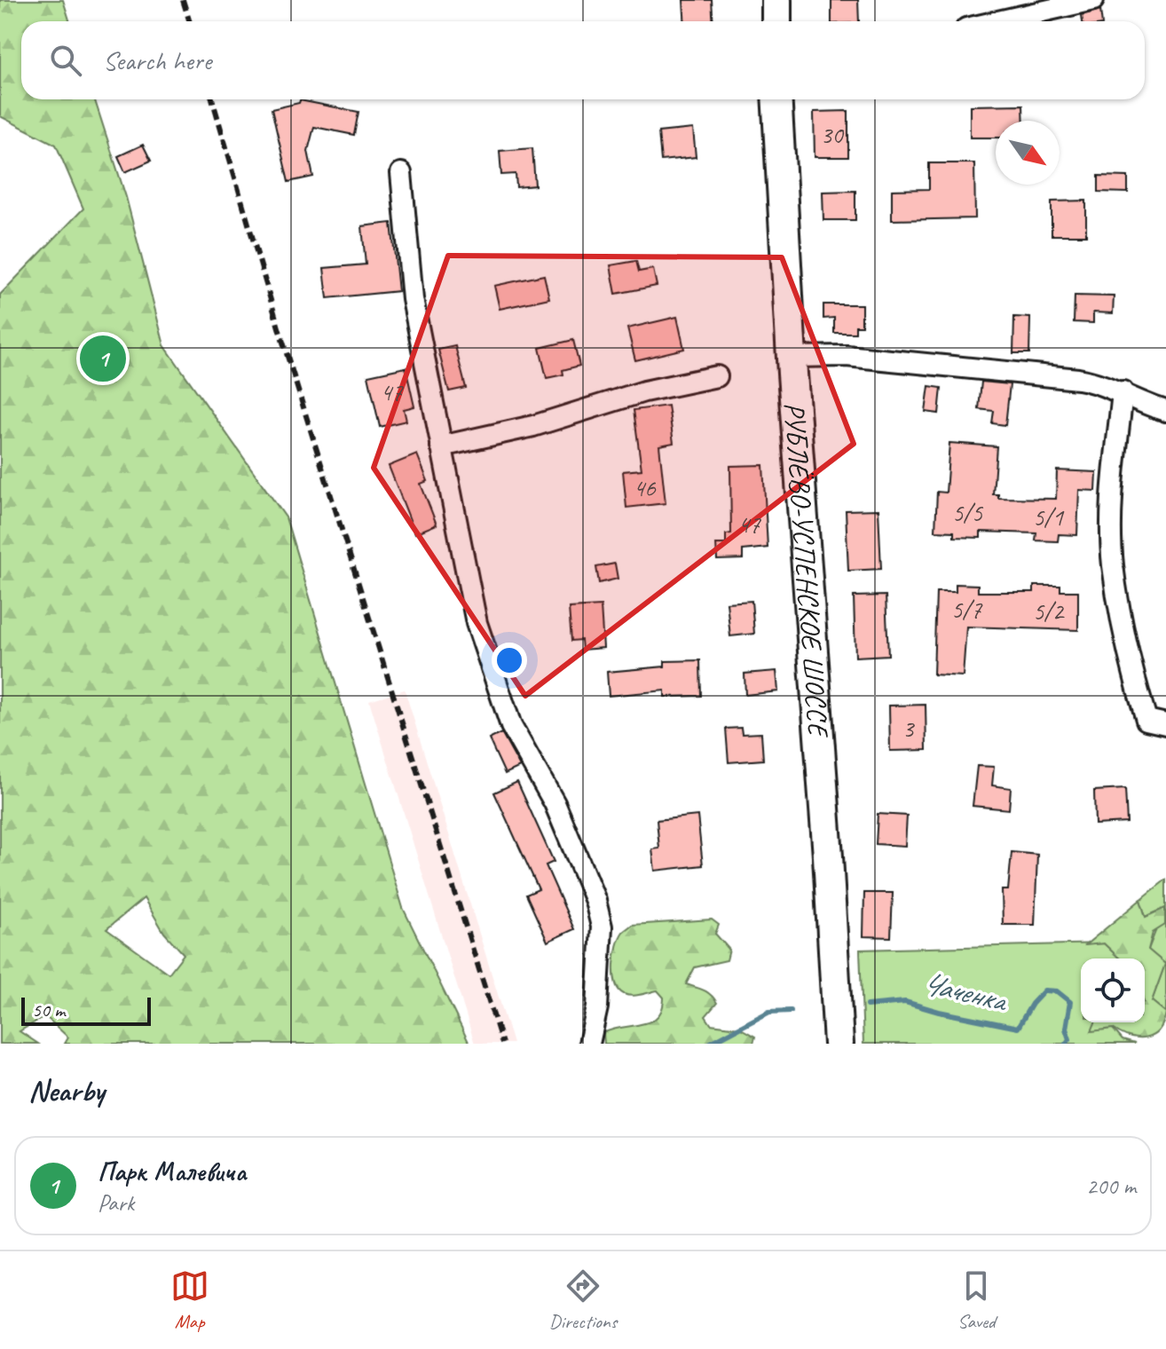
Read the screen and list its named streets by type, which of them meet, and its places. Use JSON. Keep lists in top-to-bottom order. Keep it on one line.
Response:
{"streets":{"main road":["РУБЛЁВО-УСПЕНСКОЕ ШОССЕ"]},"water":["Чаченка"],"house_numbers":["30","47","46","5/5","5/1","47","5/7","5/2","3"],"scale_bar":"50 m","north":"bottom right","page":{"search":"Search here","pins":"1","scale":"50 m","heading":"Nearby","list":[{"mark":"1","name":"Парк Малевича","note":"Park","value":"200 m"}],"nav":["Map","Directions","Saved"]}}
